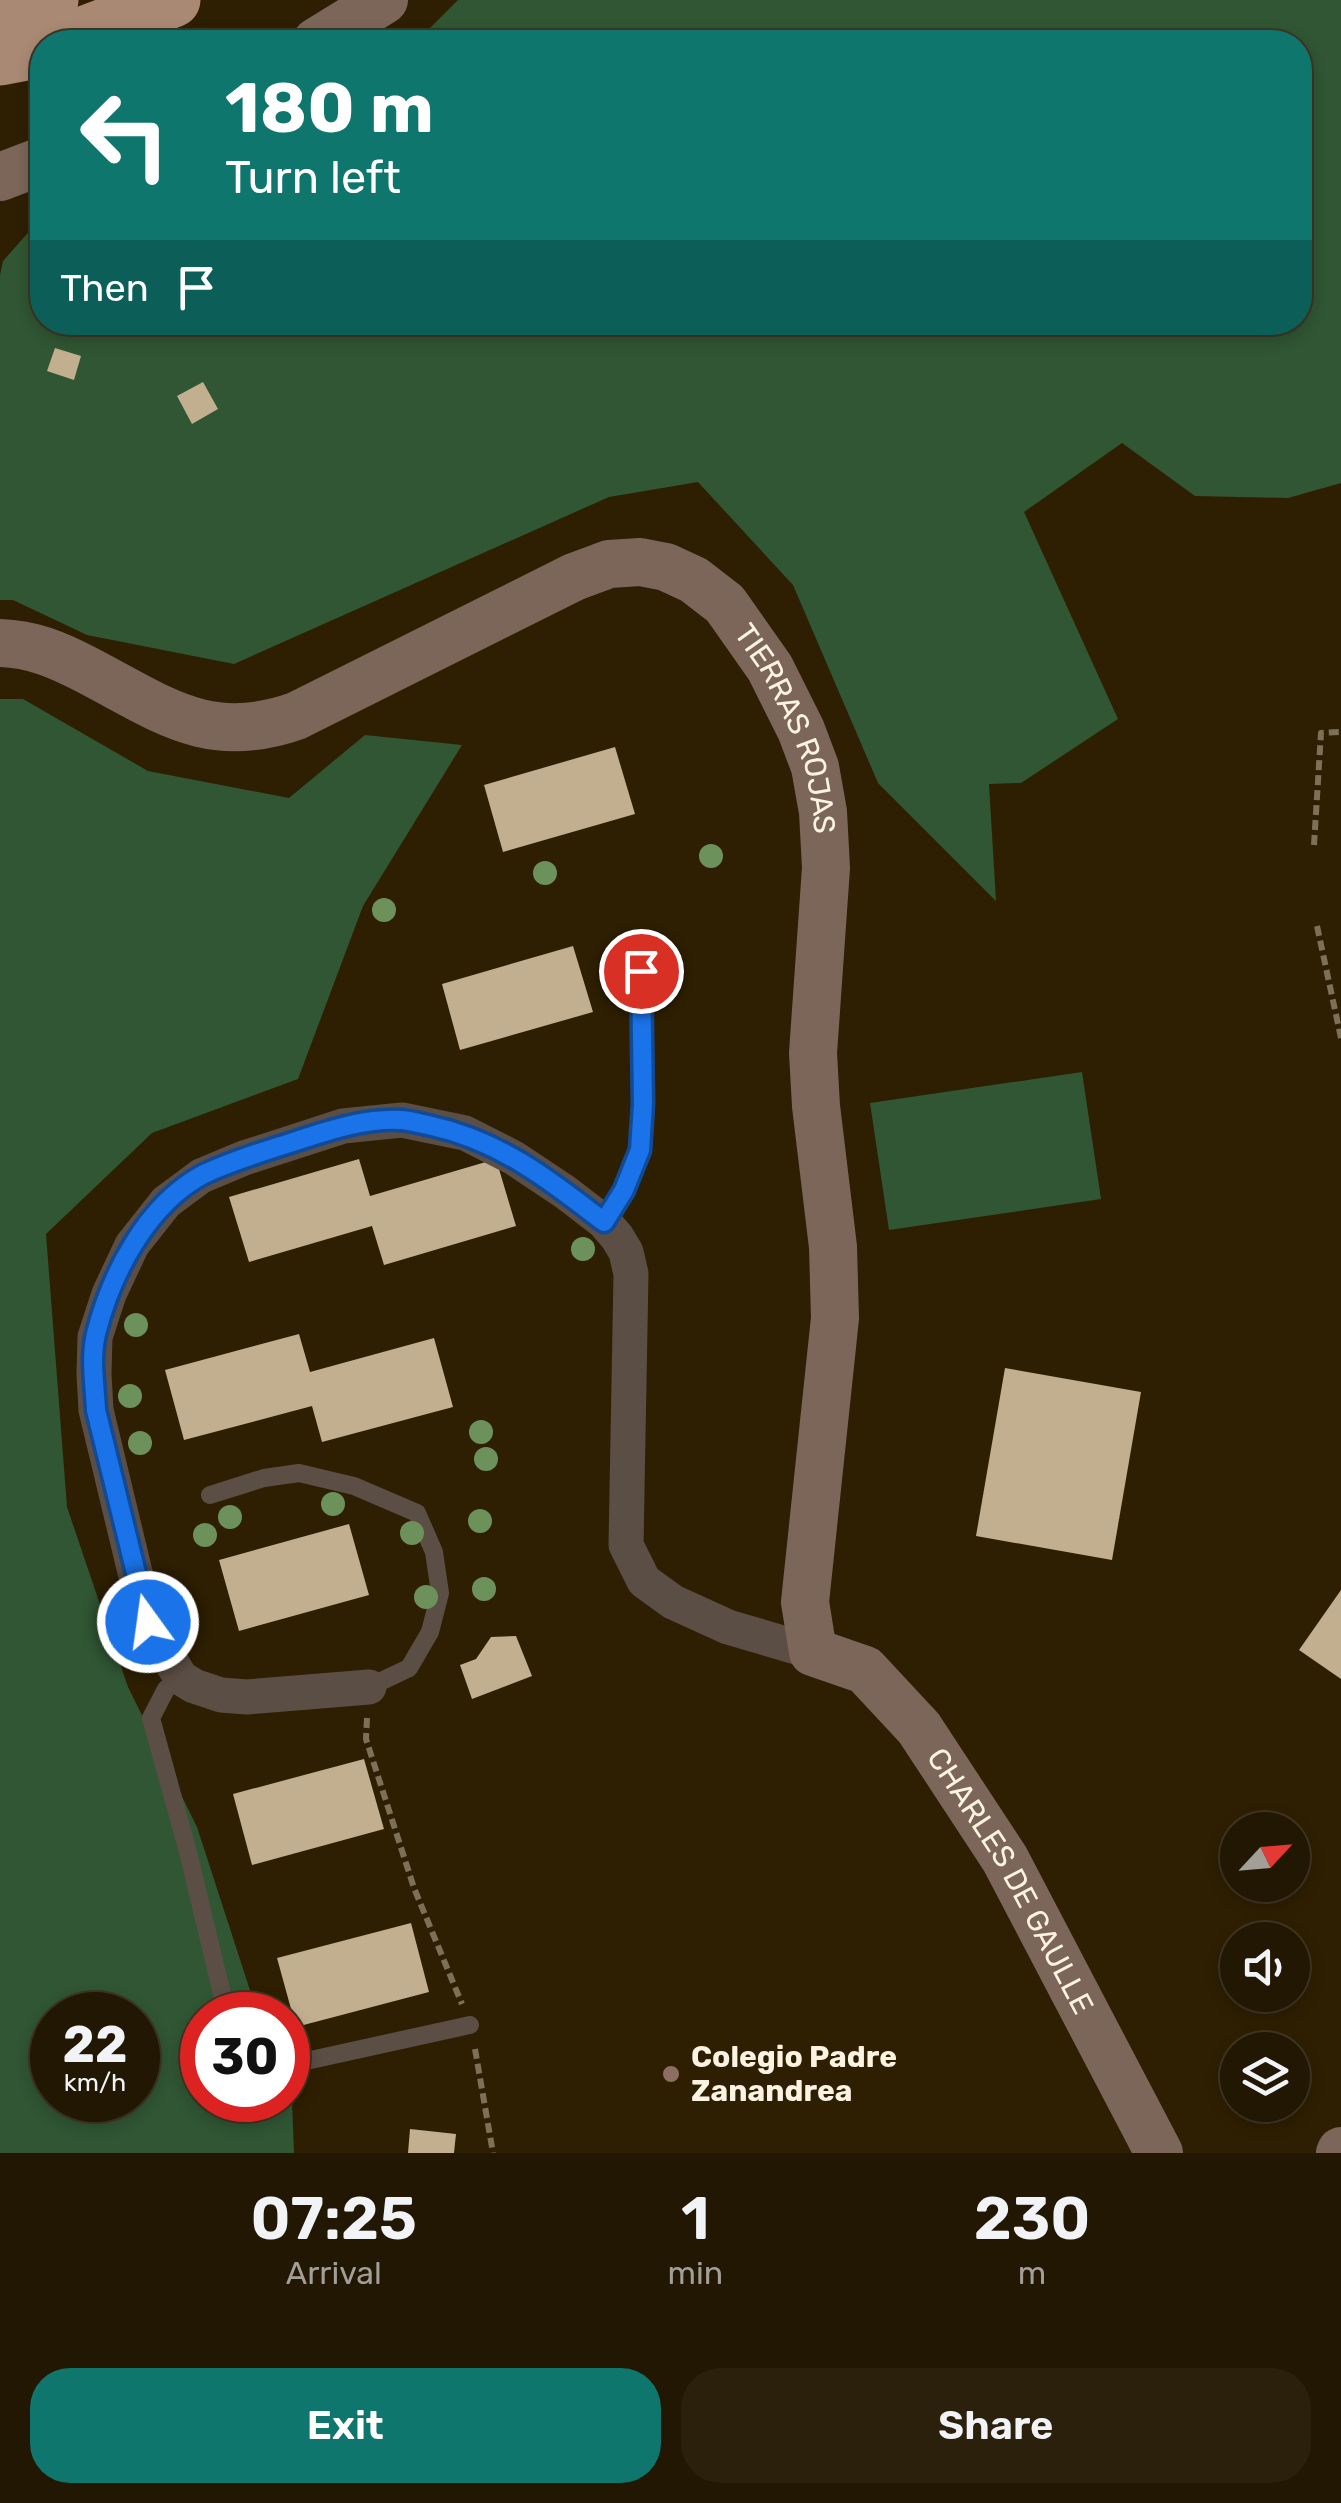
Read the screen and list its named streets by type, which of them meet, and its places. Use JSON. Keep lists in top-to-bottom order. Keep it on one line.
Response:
{"streets":{"street":["TIERRAS ROJAS","CHARLES DE GAULLE"]},"crossings":[["TIERRAS ROJAS","CHARLES DE GAULLE"]],"places":["Colegio Padre Zanandrea"],"north":"top right","page":{"turn":["180 m","Turn left"],"then":"Then","speed":"22 km/h","limit":"30","eta":["07:25","Arrival","1","min","230","m"],"buttons":["Exit","Share"]}}
